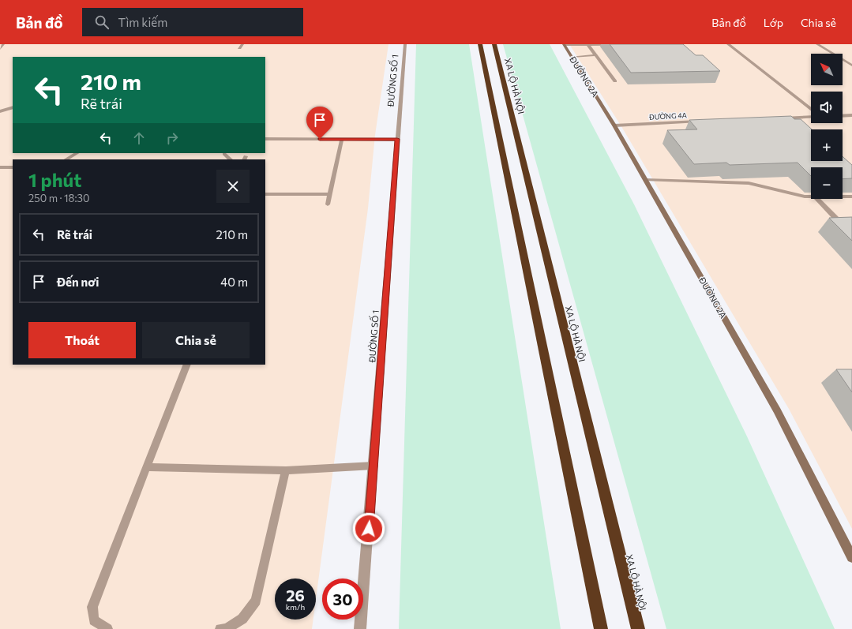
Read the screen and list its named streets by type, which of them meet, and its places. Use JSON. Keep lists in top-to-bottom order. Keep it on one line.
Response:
{"streets":{"highway":["XA LỘ HÀ NỘI"],"street":["ĐƯỜNG 2A","ĐƯỜNG SỐ 1","ĐƯỜNG 4A"]},"crossings":[["ĐƯỜNG 2A","ĐƯỜNG 4A"]],"north":"top left","page":{"header":"Bản đồ","search":"Tìm kiếm","nav":["Bản đồ","Lớp","Chia sẻ"],"map_buttons":["+","−"],"turn":["210 m","Rẽ trái"],"heading":["1 phút","250 m · 18:30"],"list":[{"name":"Rẽ trái","value":"210 m"},{"name":"Đến nơi","value":"40 m"}],"buttons":["Thoát","Chia sẻ"],"speed":"26 km/h","limit":"30"}}
